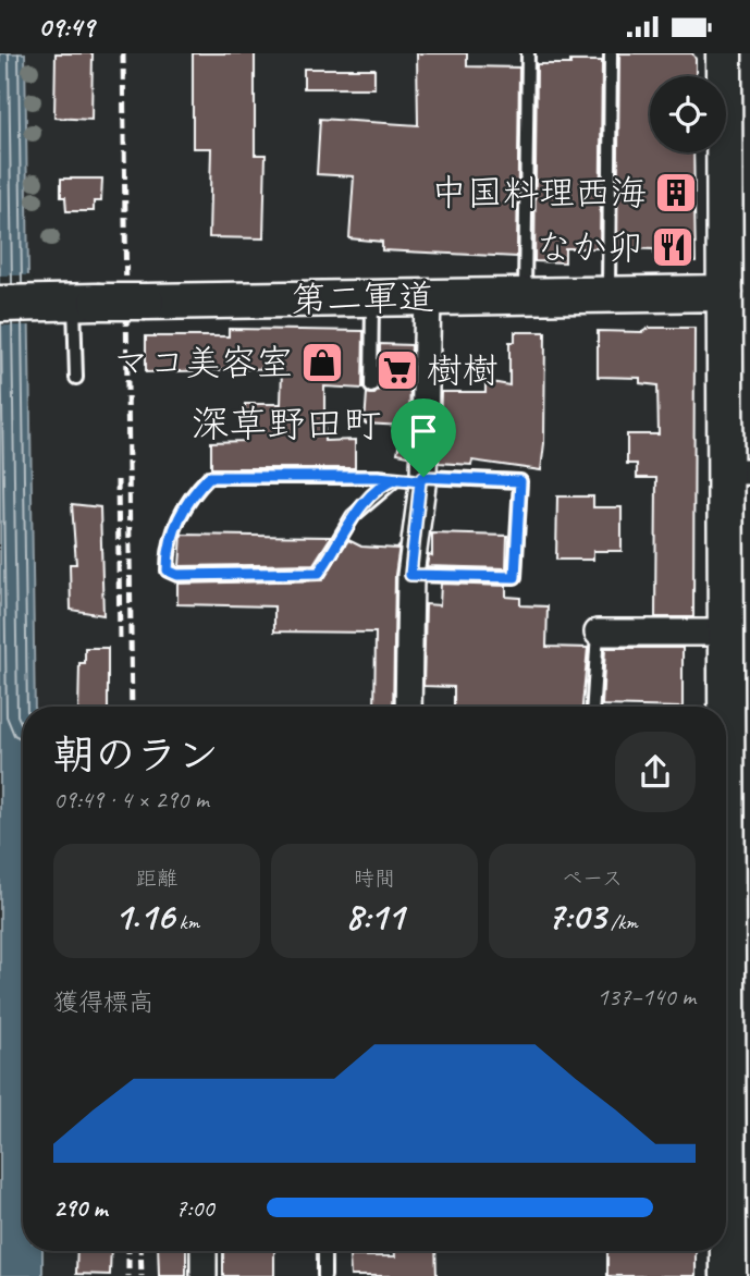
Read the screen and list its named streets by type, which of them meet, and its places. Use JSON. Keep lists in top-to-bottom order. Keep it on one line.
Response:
{"streets":{"street":["第二軍道"]},"districts":["深草野田町"],"places":{"building":["中国料理西海"],"restaurant":["なか卯"],"shop":["マコ美容室"],"supermarket":["樹樹"]},"page":{"status":"09:49","heading":["朝のラン","09:49 · 4 × 290 m"],"stats":[["距離","1.16 km"],["時間","8:11"],["ペース","7:03 /km"]],"chart":["獲得標高","137–140 m"],"list":[{"name":"290 m","note":"7:00"}]}}
